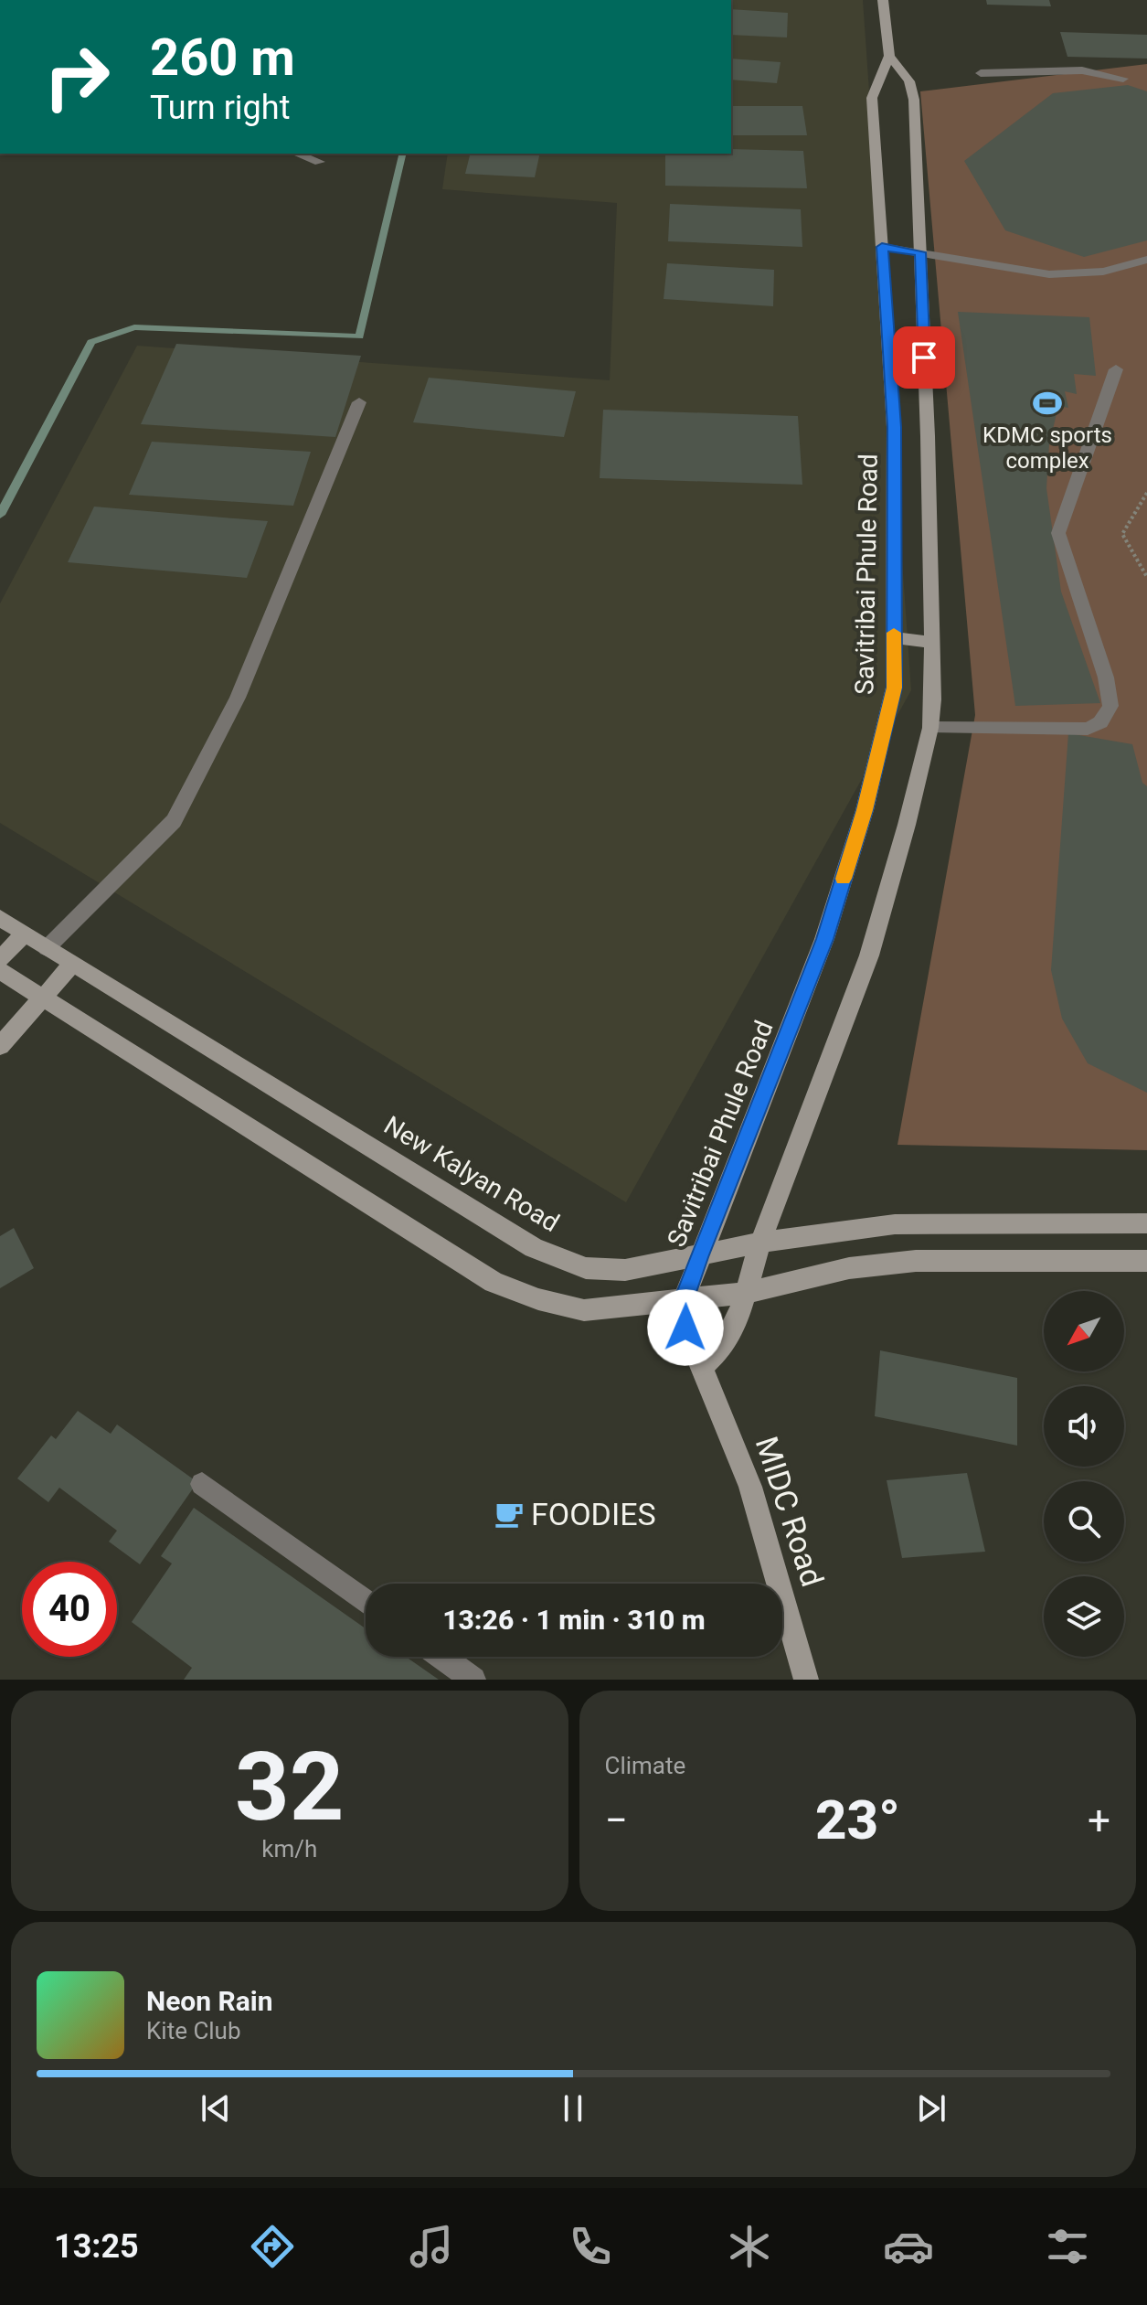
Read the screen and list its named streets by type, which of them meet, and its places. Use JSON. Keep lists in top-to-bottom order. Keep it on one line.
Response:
{"streets":{"street":["Savitribai Phule Road","New Kalyan Road","MIDC Road"]},"crossings":[["Savitribai Phule Road","New Kalyan Road"],["Savitribai Phule Road","MIDC Road"]],"places":{"sports":["KDMC sports complex"],"cafe":["FOODIES"]},"north":"bottom left","page":{"turn":["260 m","Turn right"],"limit":"40","trip":"13:26 · 1 min · 310 m","tile":[["32","km/h"],"Climate"],"heat":["−","23°","+"],"song":["Neon Rain","Kite Club"],"tabs":"13:25"}}
